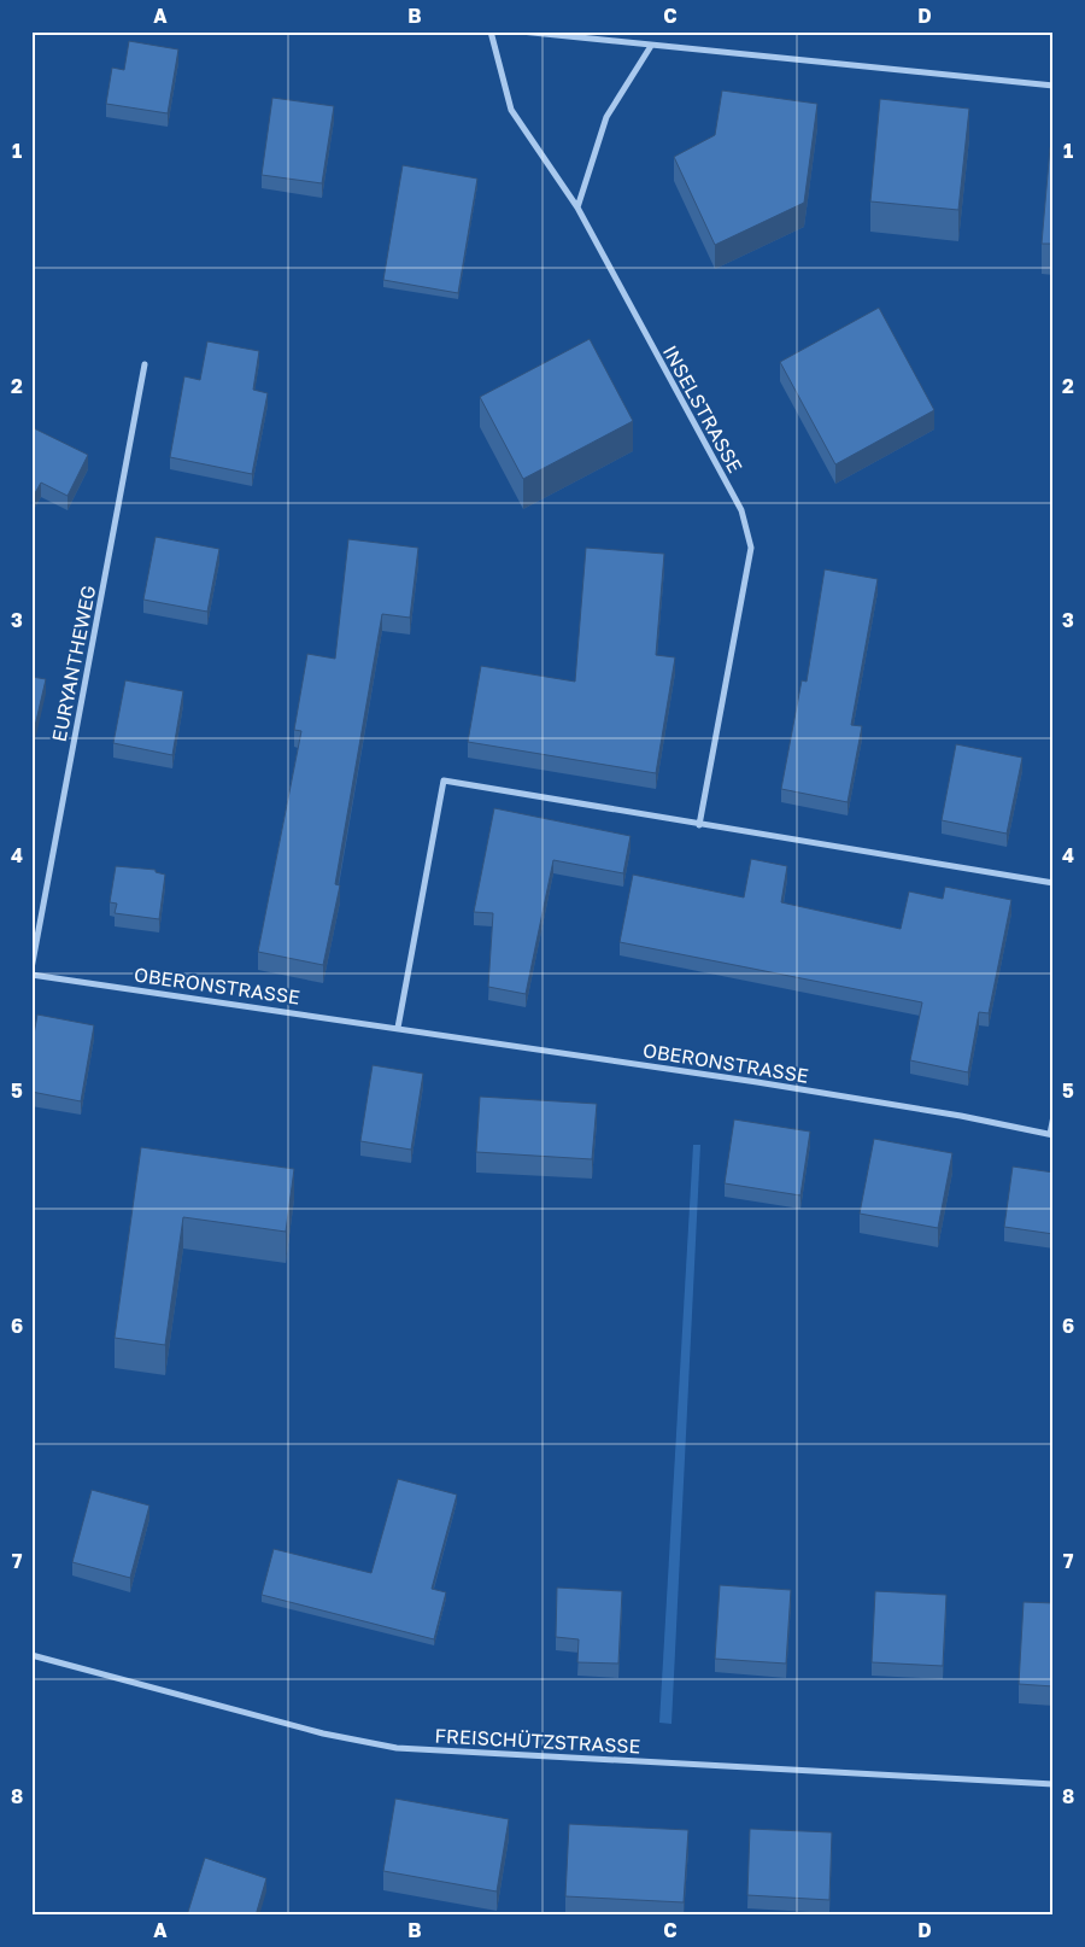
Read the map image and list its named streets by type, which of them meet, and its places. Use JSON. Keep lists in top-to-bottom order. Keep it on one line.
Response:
{"streets":{"street":["INSELSTRASSE","EURYANTHEWEG","OBERONSTRASSE","FREISCHÜTZSTRASSE"]},"grid":{"columns":["A","B","C","D"],"rows":["1","2","3","4","5","6","7","8"]}}
